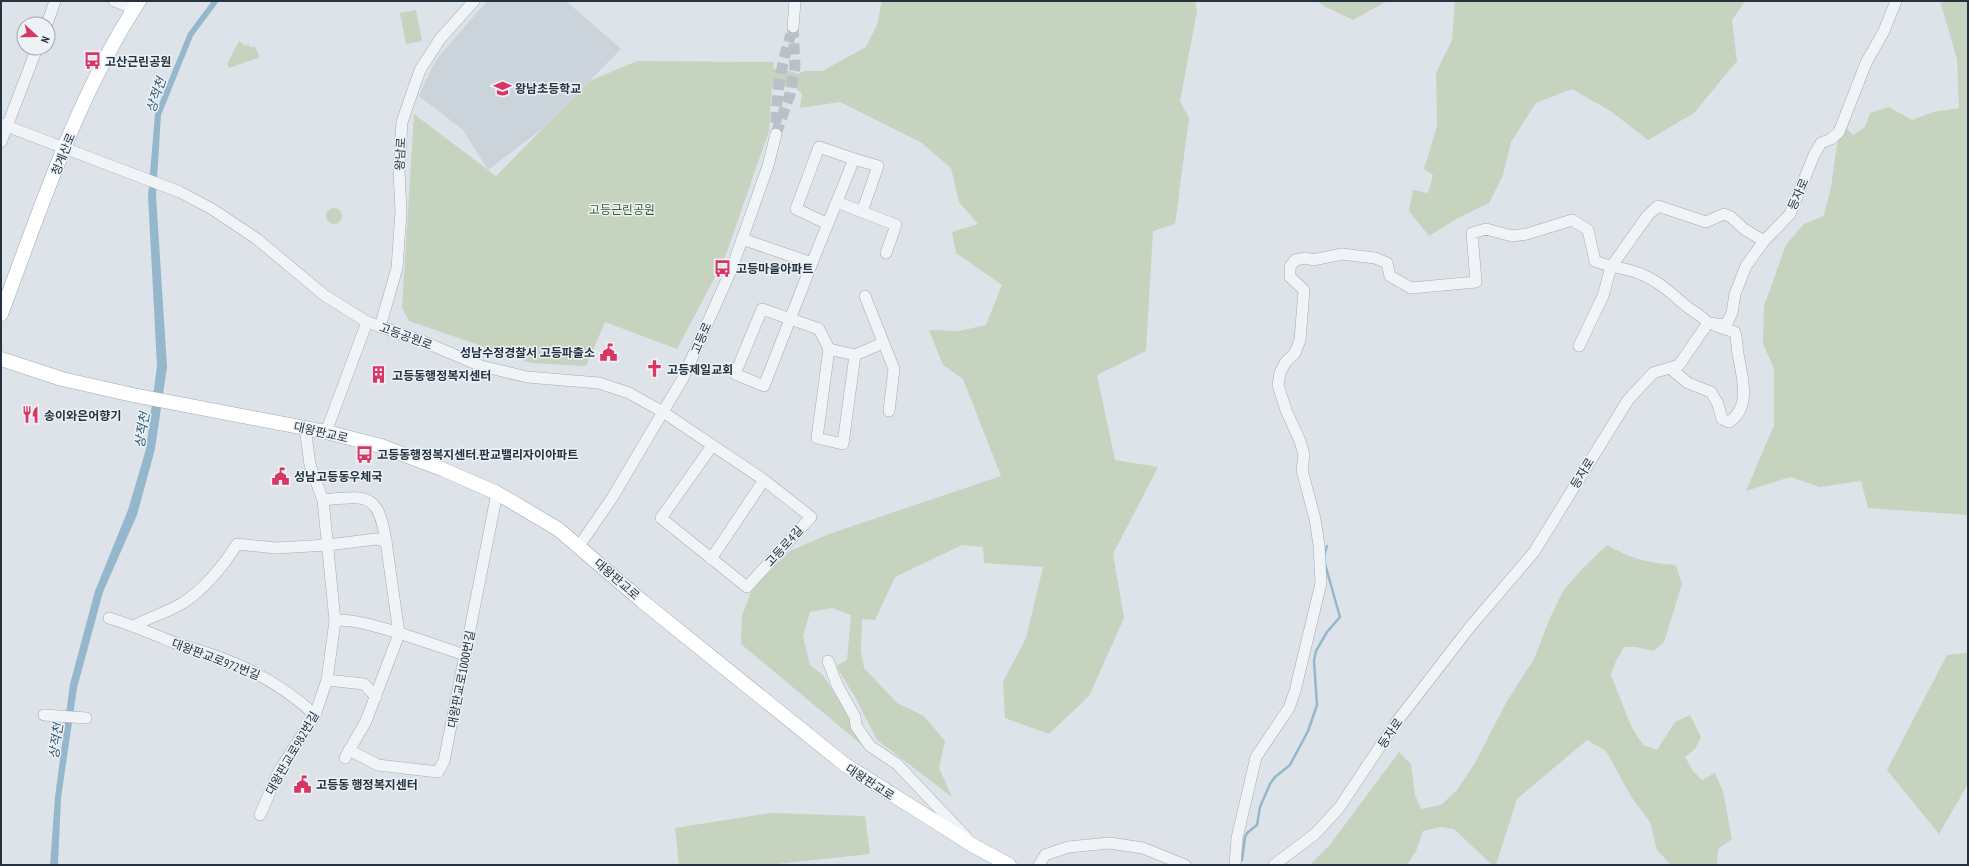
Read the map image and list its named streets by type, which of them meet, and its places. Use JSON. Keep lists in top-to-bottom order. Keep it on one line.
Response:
{"streets":{"main road":["청계산로","대왕판교로"],"street":["왕남로","등자로","고등공원로","고등로","고등로4길","대왕판교로972번길","대왕판교로1000번길","대왕판교로982번길"]},"crossings":[["청계산로","고등공원로"],["왕남로","고등공원로"],["고등공원로","고등로"],["고등공원로","고등로4길"],["고등로","대왕판교로"],["고등로","고등로4길"],["대왕판교로","대왕판교로1000번길"],["대왕판교로","대왕판교로982번길"],["대왕판교로972번길","대왕판교로982번길"]],"water":["상적천"],"parks":["고등근린공원"],"places":{"bus stop":["고산근린공원","고등마을아파트","고등동행정복지센터.판교밸리자이아파트"],"school or university":["왕남초등학교"],"public building":["성남수정경찰서 고등파출소","성남고등동우체국","고등동 행정복지센터"],"church":["고등제일교회"],"building":["고등동행정복지센터"],"restaurant":["송이와은어향기"]},"north":"right"}
